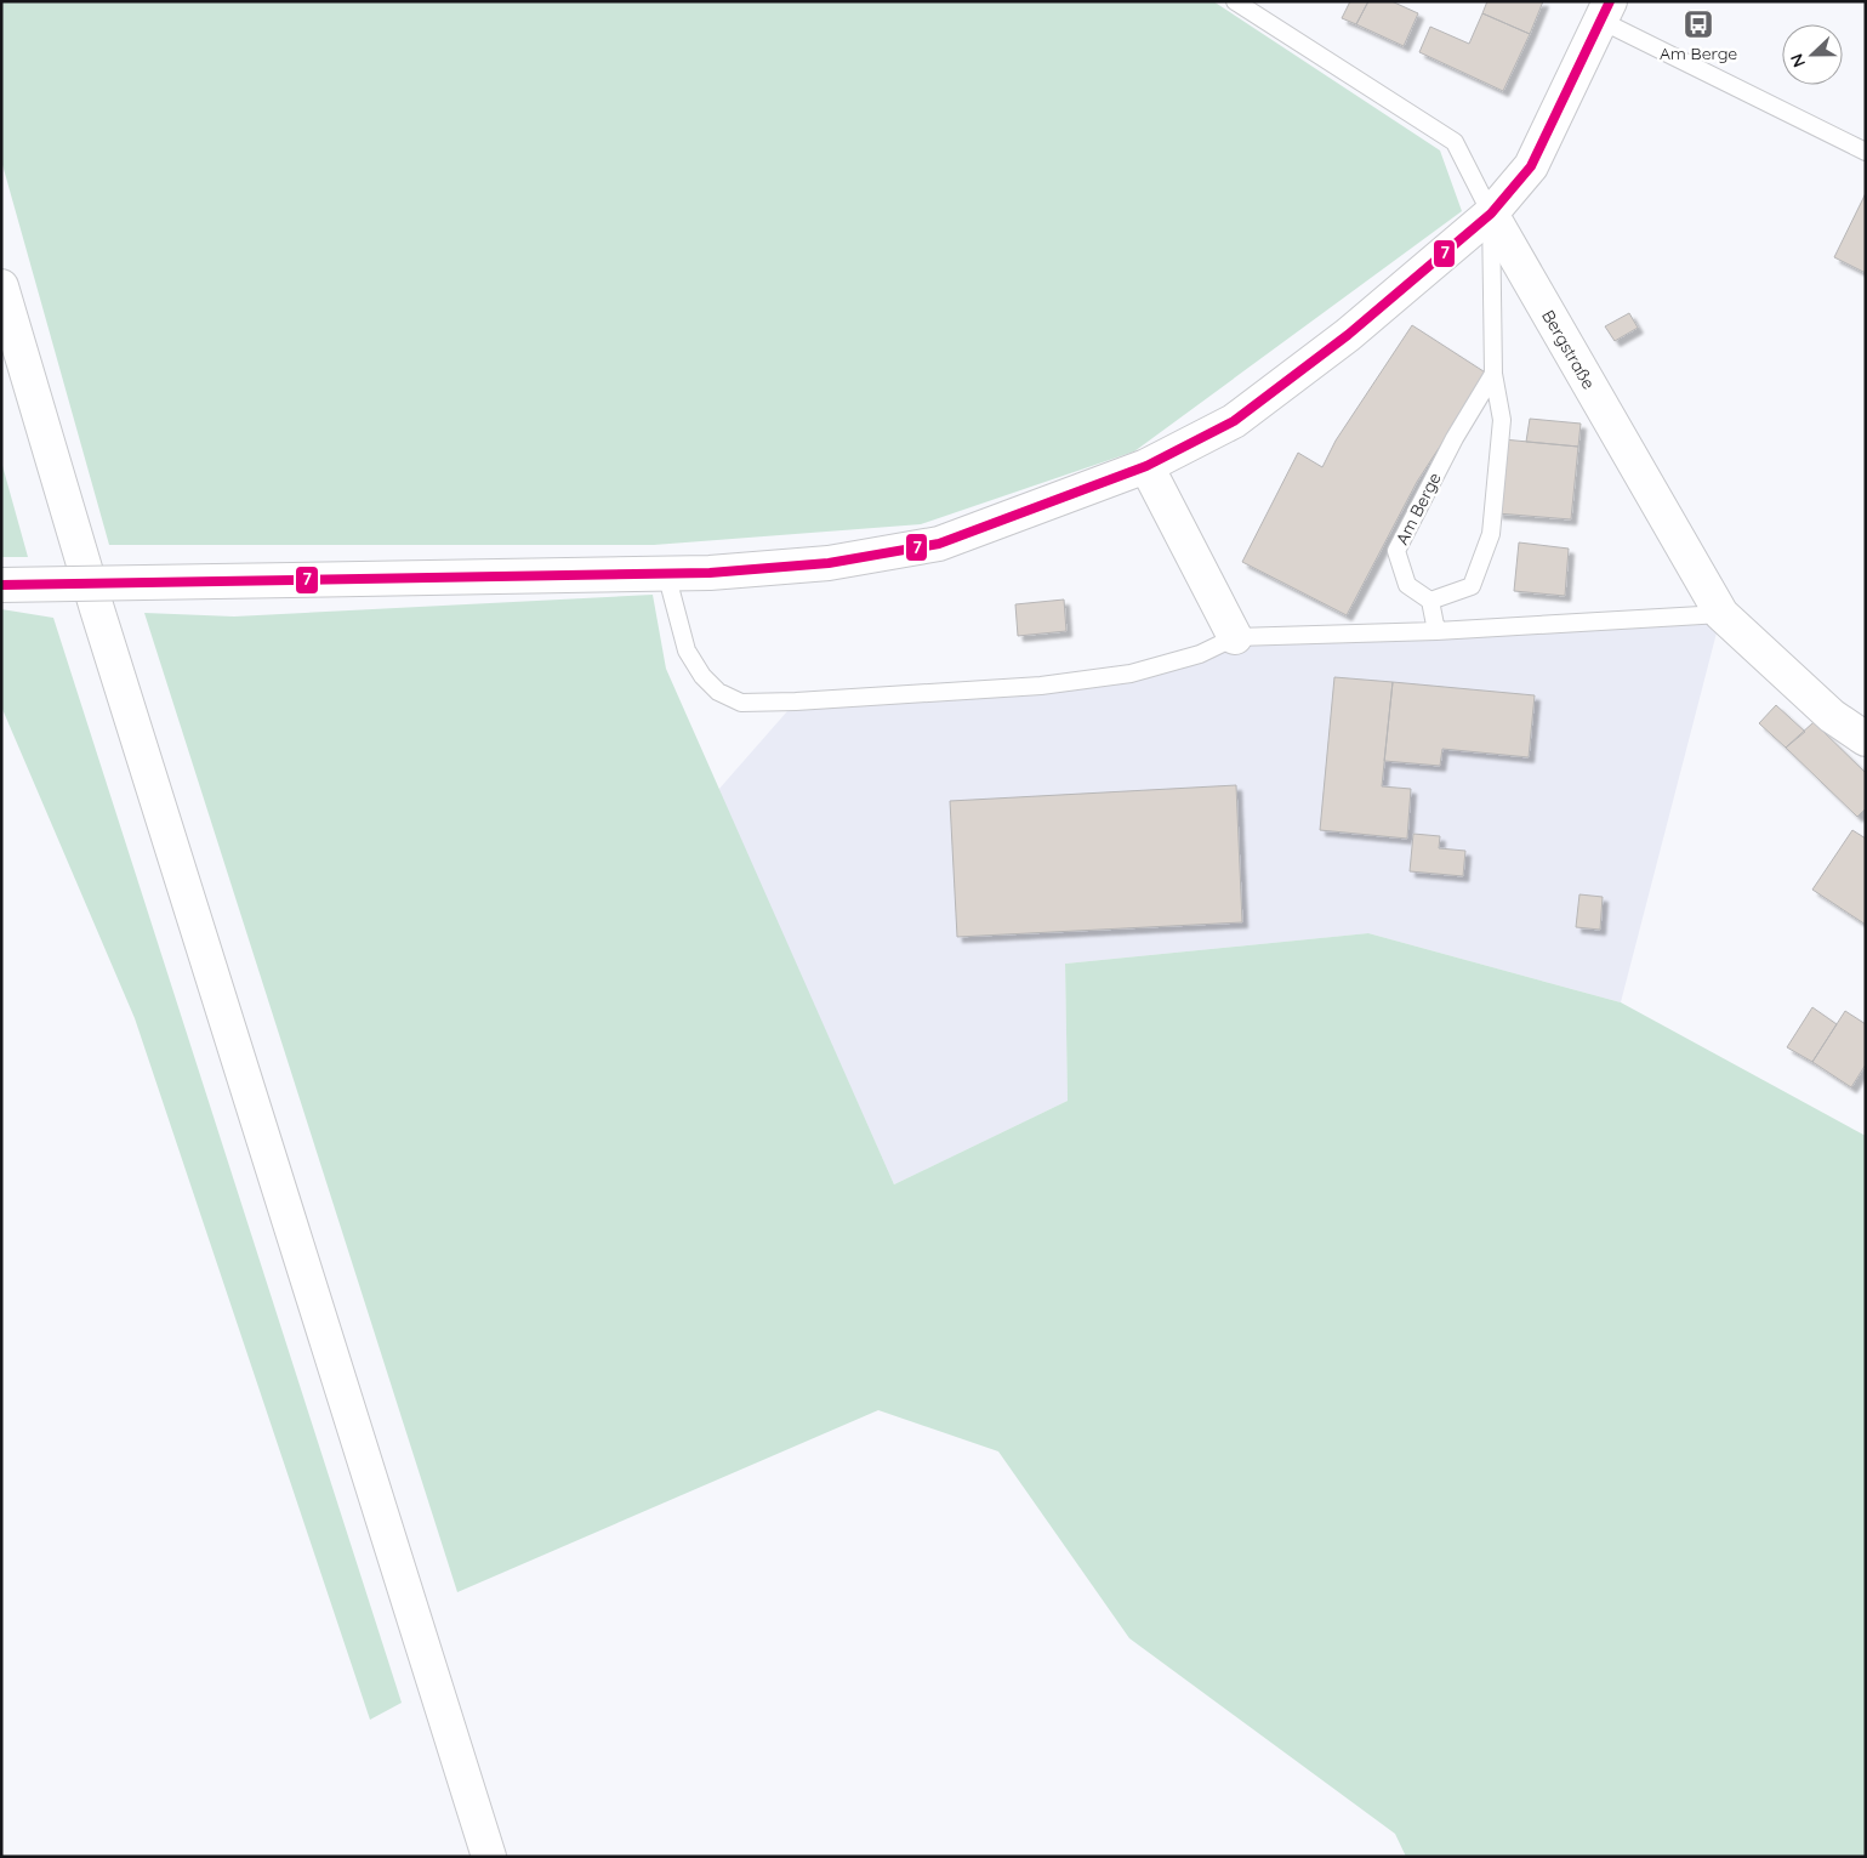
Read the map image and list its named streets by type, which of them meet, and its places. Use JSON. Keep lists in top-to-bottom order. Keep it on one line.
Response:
{"streets":{"main road":["Bergstraße"],"lane":["Am Berge"]},"places":{"bus stop":["Am Berge"]},"lines":["transit line 7"],"north":"left"}
